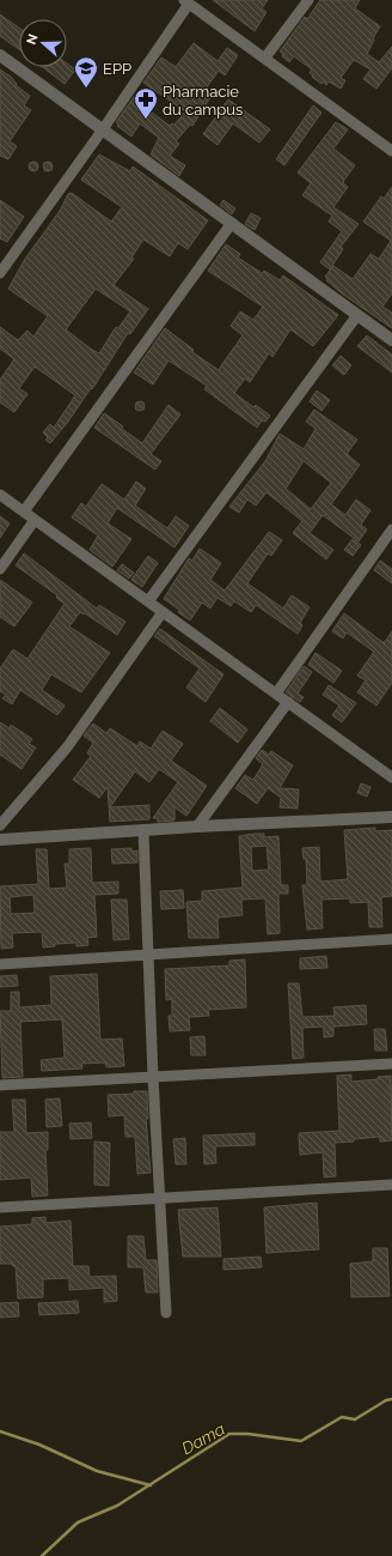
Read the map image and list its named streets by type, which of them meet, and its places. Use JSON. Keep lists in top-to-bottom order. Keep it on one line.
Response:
{"water":["Dama"],"places":{"school or university":["EPP"],"pharmacy":["Pharmacie du campus"]},"north":"left"}
